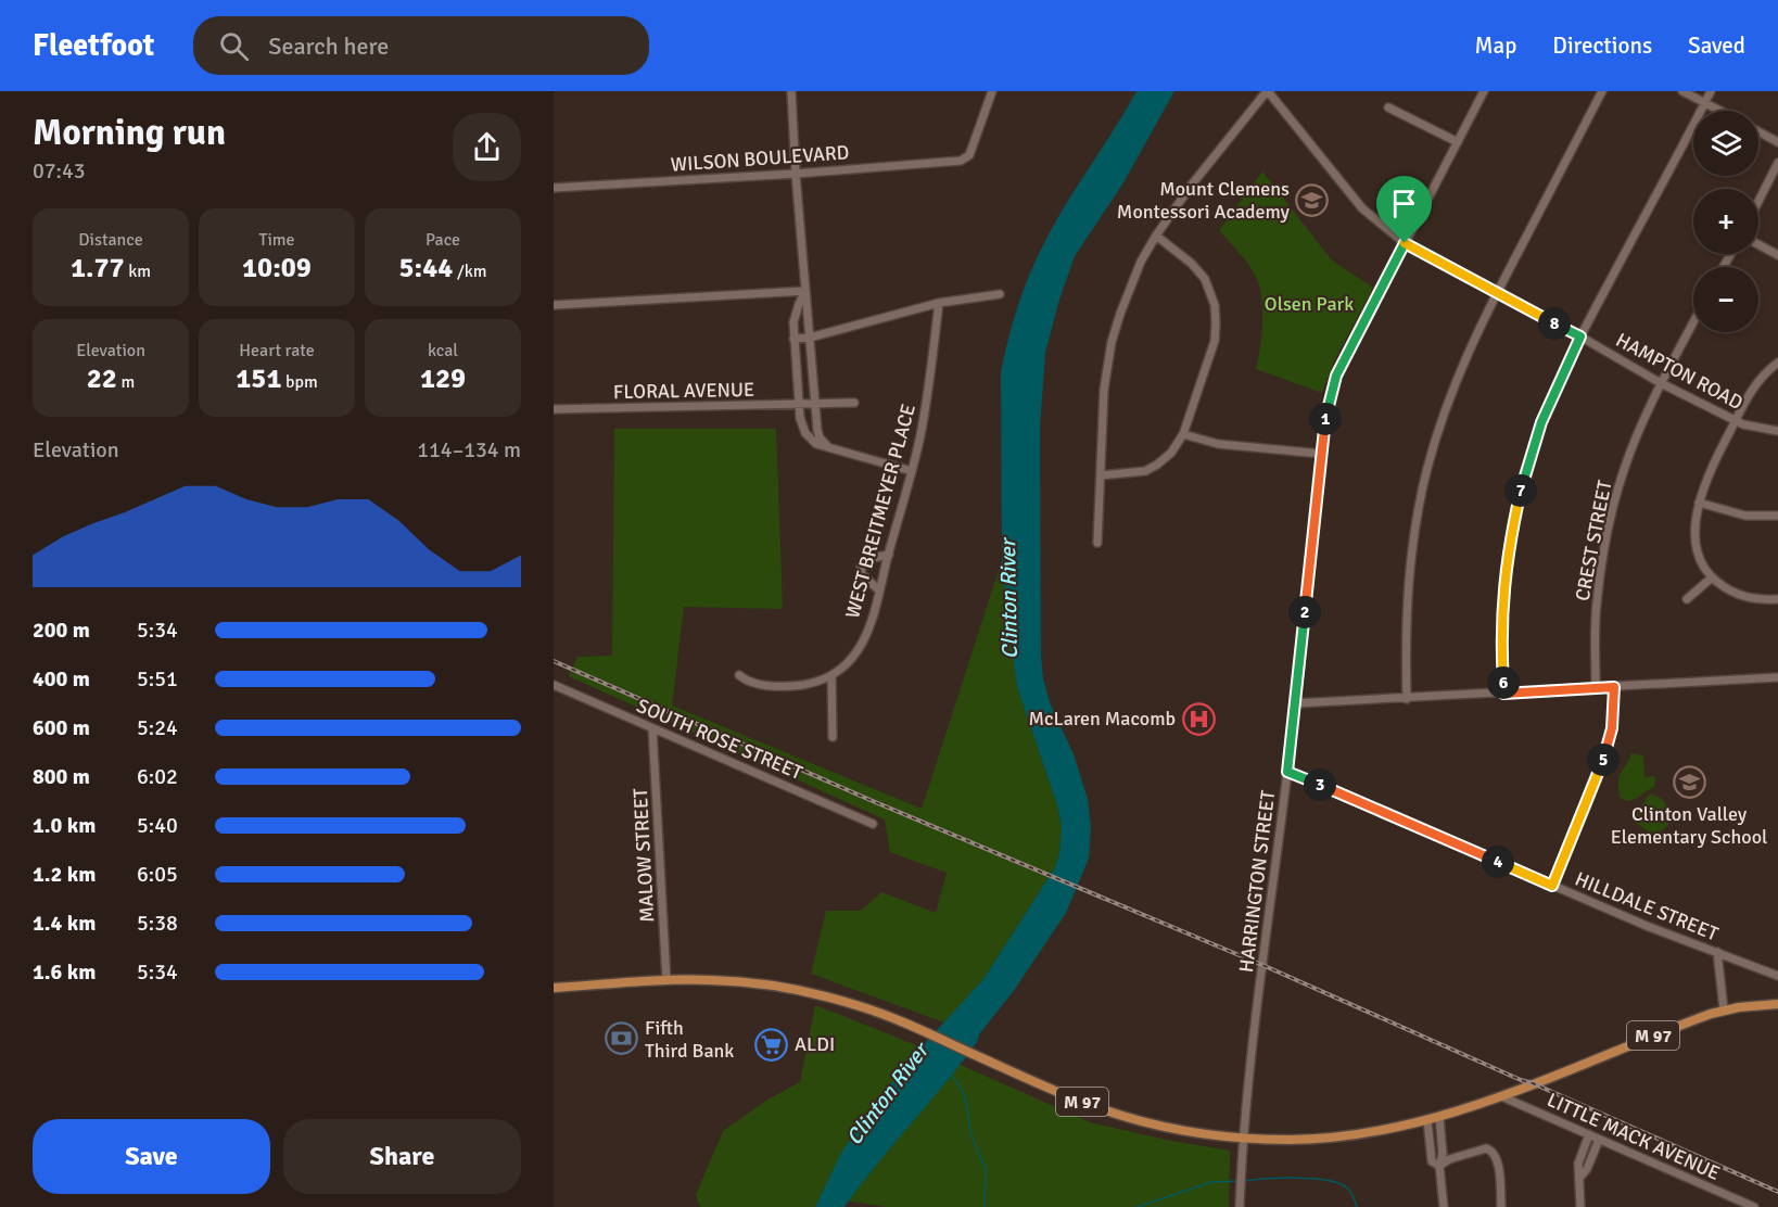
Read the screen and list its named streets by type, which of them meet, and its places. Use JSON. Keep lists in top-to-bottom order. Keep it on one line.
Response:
{"streets":{"main road":["M 97"],"street":["WILSON BOULEVARD","HAMPTON ROAD","FLORAL AVENUE","WEST BREITMEYER PLACE","CREST STREET","SOUTH ROSE STREET","MALOW STREET","HARRINGTON STREET","HILLDALE STREET","LITTLE MACK AVENUE"]},"crossings":[["HAMPTON ROAD","CREST STREET"],["HAMPTON ROAD","HARRINGTON STREET"],["SOUTH ROSE STREET","MALOW STREET"],["MALOW STREET","M 97"],["HARRINGTON STREET","HILLDALE STREET"],["HARRINGTON STREET","M 97"],["M 97","LITTLE MACK AVENUE"]],"water":["Clinton River"],"parks":["Olsen Park"],"places":{"school or university":["Mount Clemens Montessori Academy","Clinton Valley Elementary School"],"hospital":["McLaren Macomb"],"bank":["Fifth Third Bank"],"supermarket":["ALDI"]},"page":{"header":"Fleetfoot","search":"Search here","nav":["Map","Directions","Saved"],"heading":["Morning run","07:43"],"map_buttons":["+","−"],"stats":[["Distance","1.77 km"],["Time","10:09"],["Pace","5:44 /km"],["Elevation","22 m"],["Heart rate","151 bpm"],["kcal","129"]],"pins":["8","1","7","2","6","5","3","4"],"chart":["Elevation","114–134 m"],"list":[{"name":"200 m","note":"5:34"},{"name":"400 m","note":"5:51"},{"name":"600 m","note":"5:24"},{"name":"800 m","note":"6:02"},{"name":"1.0 km","note":"5:40"},{"name":"1.2 km","note":"6:05"},{"name":"1.4 km","note":"5:38"},{"name":"1.6 km","note":"5:34"}],"buttons":["Save","Share"]}}
